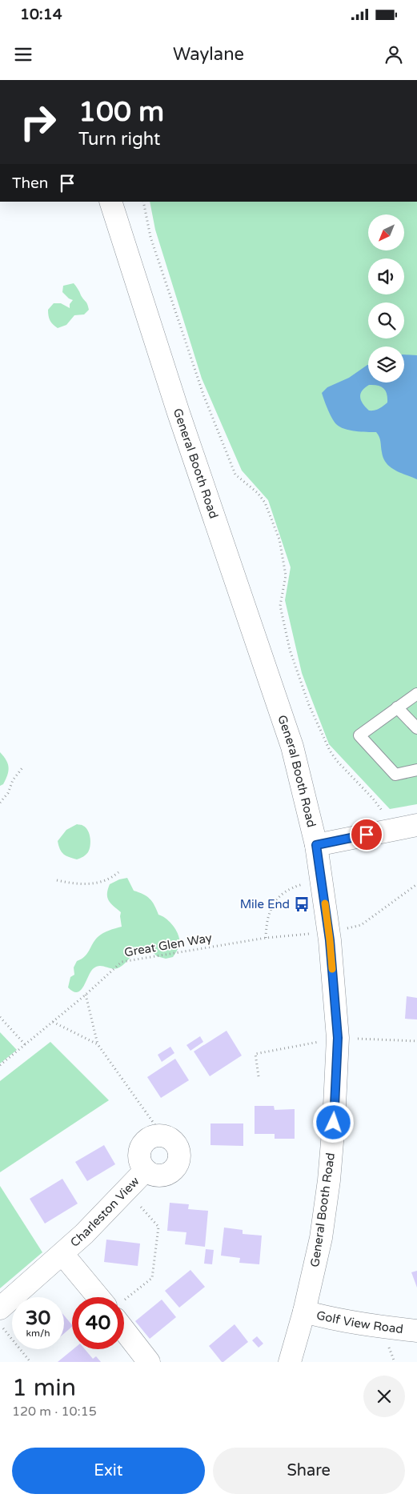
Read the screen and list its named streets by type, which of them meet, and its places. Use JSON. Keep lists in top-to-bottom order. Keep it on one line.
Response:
{"streets":{"street":["General Booth Road","Charleston View","Golf View Road"],"path":["Great Glen Way"]},"crossings":[["General Booth Road","Golf View Road"]],"places":{"bus stop":["Mile End"]},"north":"bottom left","page":{"status":"10:14","header":"Waylane","turn":["100 m","Turn right"],"then":"Then","speed":"30 km/h","limit":"40","heading":["1 min","120 m · 10:15"],"buttons":["Exit","Share"]}}
